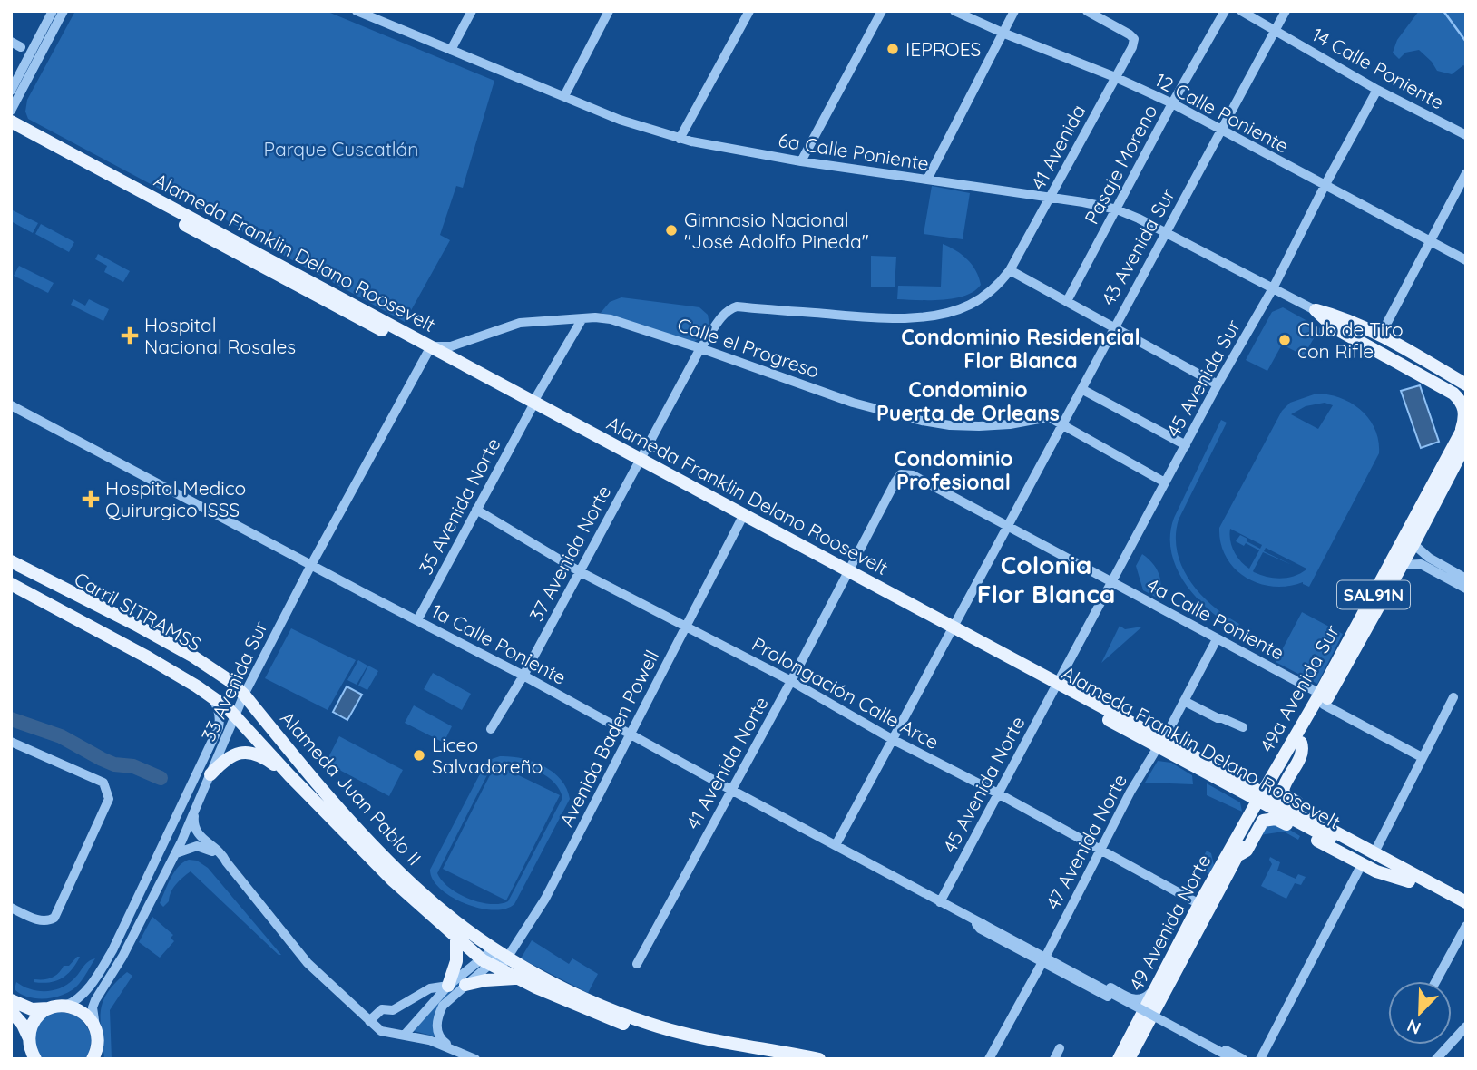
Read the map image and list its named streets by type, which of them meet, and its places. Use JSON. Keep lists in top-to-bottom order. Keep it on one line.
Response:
{"streets":{"main road":["Alameda Franklin Delano Roosevelt","SAL91N","Carril SITRAMSS","49a Avenida Sur","Alameda Juan Pablo II","49 Avenida Norte"],"street":["14 Calle Poniente","12 Calle Poniente","41 Avenida","6a Calle Poniente","Pasaje Moreno","43 Avenida Sur","Calle el Progreso","45 Avenida Sur","35 Avenida Norte","37 Avenida Norte","4a Calle Poniente","1a Calle Poniente","33 Avenida Sur","Prolongación Calle Arce","Avenida Baden Powell","41 Avenida Norte","45 Avenida Norte","47 Avenida Norte"]},"crossings":[["14 Calle Poniente","43 Avenida Sur"],["14 Calle Poniente","45 Avenida Sur"],["12 Calle Poniente","41 Avenida"],["12 Calle Poniente","Pasaje Moreno"],["12 Calle Poniente","43 Avenida Sur"],["12 Calle Poniente","45 Avenida Sur"],["41 Avenida","6a Calle Poniente"],["41 Avenida","37 Avenida Norte"],["6a Calle Poniente","Pasaje Moreno"],["6a Calle Poniente","43 Avenida Sur"],["6a Calle Poniente","45 Avenida Sur"],["43 Avenida Sur","Alameda Franklin Delano Roosevelt"],["43 Avenida Sur","Calle el Progreso"],["43 Avenida Sur","4a Calle Poniente"],["43 Avenida Sur","1a Calle Poniente"],["43 Avenida Sur","Prolongación Calle Arce"],["Alameda Franklin Delano Roosevelt","Calle el Progreso"],["Alameda Franklin Delano Roosevelt","45 Avenida Sur"],["Alameda Franklin Delano Roosevelt","35 Avenida Norte"],["Alameda Franklin Delano Roosevelt","37 Avenida Norte"],["Alameda Franklin Delano Roosevelt","33 Avenida Sur"],["Alameda Franklin Delano Roosevelt","Avenida Baden Powell"],["Alameda Franklin Delano Roosevelt","41 Avenida Norte"],["Alameda Franklin Delano Roosevelt","45 Avenida Norte"],["Alameda Franklin Delano Roosevelt","47 Avenida Norte"],["Calle el Progreso","35 Avenida Norte"],["Calle el Progreso","37 Avenida Norte"],["Calle el Progreso","33 Avenida Sur"],["45 Avenida Sur","4a Calle Poniente"],["45 Avenida Sur","45 Avenida Norte"],["35 Avenida Norte","1a Calle Poniente"],["35 Avenida Norte","Prolongación Calle Arce"],["37 Avenida Norte","1a Calle Poniente"],["37 Avenida Norte","Prolongación Calle Arce"],["Carril SITRAMSS","33 Avenida Sur"],["Carril SITRAMSS","Alameda Juan Pablo II"],["4a Calle Poniente","49a Avenida Sur"],["4a Calle Poniente","41 Avenida Norte"],["4a Calle Poniente","47 Avenida Norte"],["1a Calle Poniente","33 Avenida Sur"],["1a Calle Poniente","Avenida Baden Powell"],["1a Calle Poniente","41 Avenida Norte"],["1a Calle Poniente","45 Avenida Norte"],["1a Calle Poniente","47 Avenida Norte"],["33 Avenida Sur","Alameda Juan Pablo II"],["49a Avenida Sur","49 Avenida Norte"],["Prolongación Calle Arce","Avenida Baden Powell"],["Prolongación Calle Arce","41 Avenida Norte"],["Prolongación Calle Arce","45 Avenida Norte"],["Prolongación Calle Arce","47 Avenida Norte"],["Prolongación Calle Arce","49 Avenida Norte"],["Avenida Baden Powell","Alameda Juan Pablo II"]],"districts":["Condominio Residencial Flor Blanca","Condominio Puerta de Orleans","Condominio Profesional","Colonia Flor Blanca"],"parks":["Parque Cuscatlán"],"places":{"other":["IEPROES","Gimnasio Nacional \"José Adolfo Pineda\"","Club de Tiro con Rifle","Liceo Salvadoreño"],"health":["Hospital Nacional Rosales","Hospital Medico Quirurgico ISSS"]},"north":"bottom left"}
